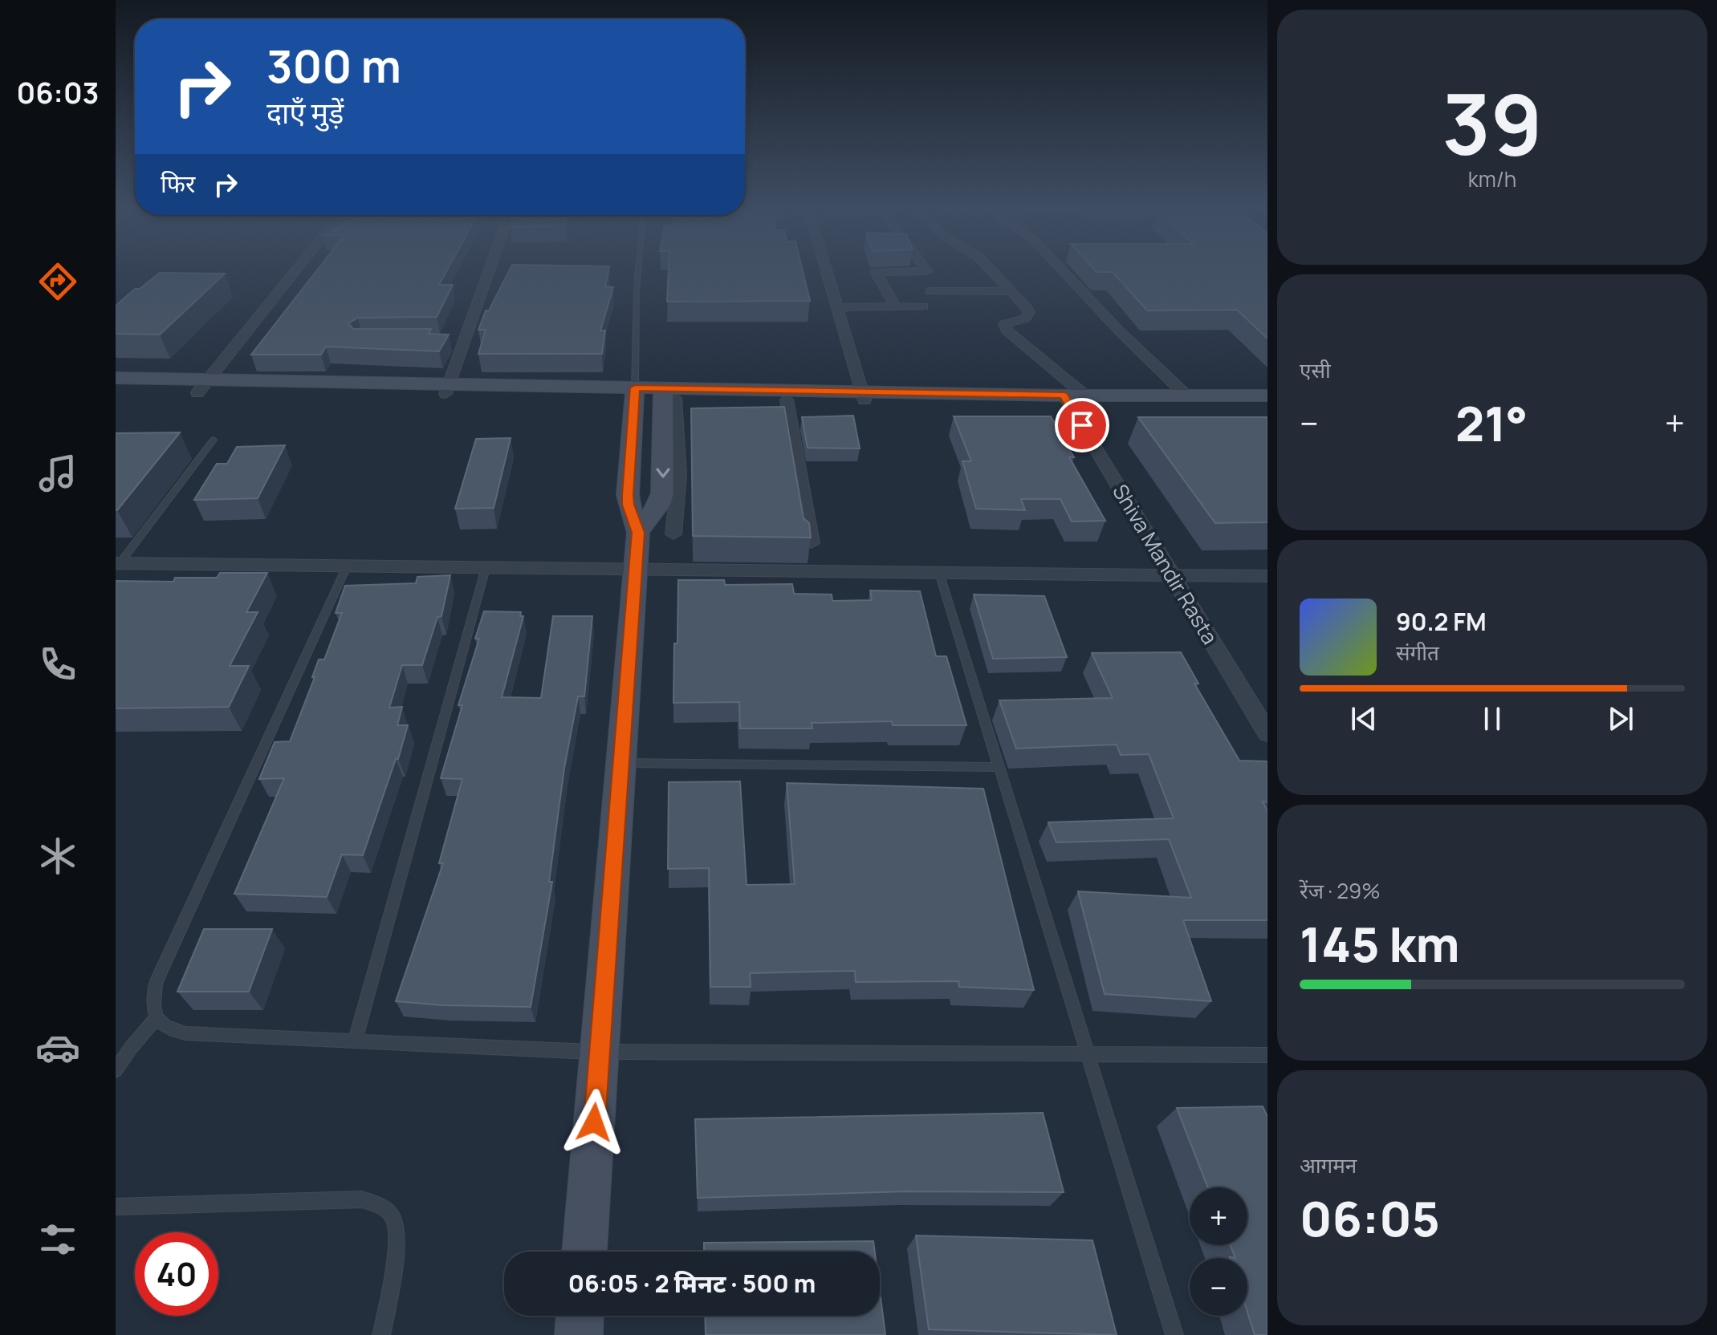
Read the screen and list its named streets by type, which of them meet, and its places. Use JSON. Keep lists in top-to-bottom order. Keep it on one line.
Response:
{"streets":{"street":["Shiva Mandir Rasta"]},"page":{"tabs":"06:03","tile":[["39","km/h"],"एसी",["रेंज · 29%","145 km"],["आगमन","06:05"]],"turn":["300 m","दाएँ मुड़ें"],"then":"फिर","heat":["−","21°","+"],"song":["90.2 FM","संगीत"],"map_buttons":["+","−"],"limit":"40","trip":"06:05 · 2 मिनट · 500 m"}}
